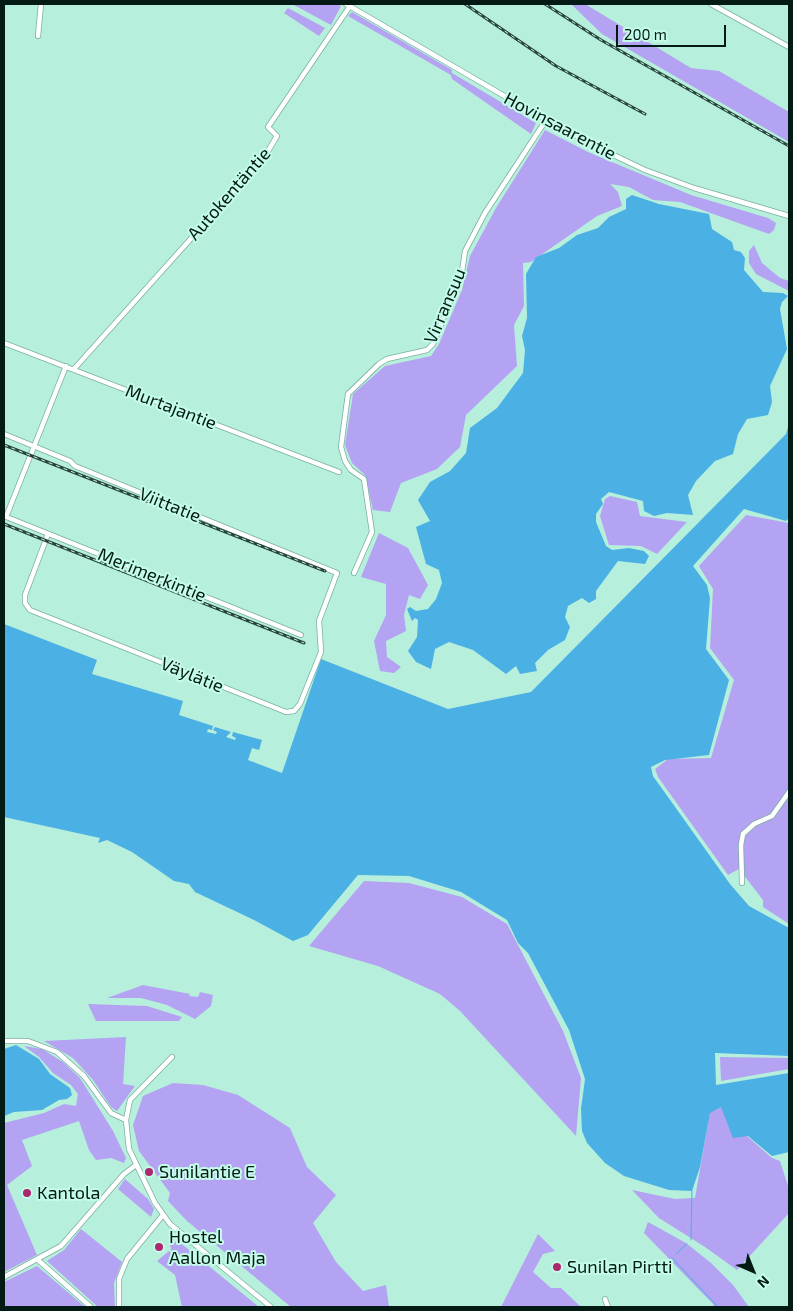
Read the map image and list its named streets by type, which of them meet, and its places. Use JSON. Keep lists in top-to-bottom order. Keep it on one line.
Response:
{"streets":{"street":["Hovinsaarentie","Autokentäntie","Virransuu","Murtajantie","Viittatie","Merimerkintie","Väylätie"]},"crossings":[["Hovinsaarentie","Autokentäntie"],["Hovinsaarentie","Virransuu"],["Autokentäntie","Murtajantie"],["Viittatie","Väylätie"],["Merimerkintie","Väylätie"]],"places":["Sunilantie E","Kantola","Hostel Aallon Maja","Sunilan Pirtti"],"scale_bar":"200 m","north":"bottom right"}
